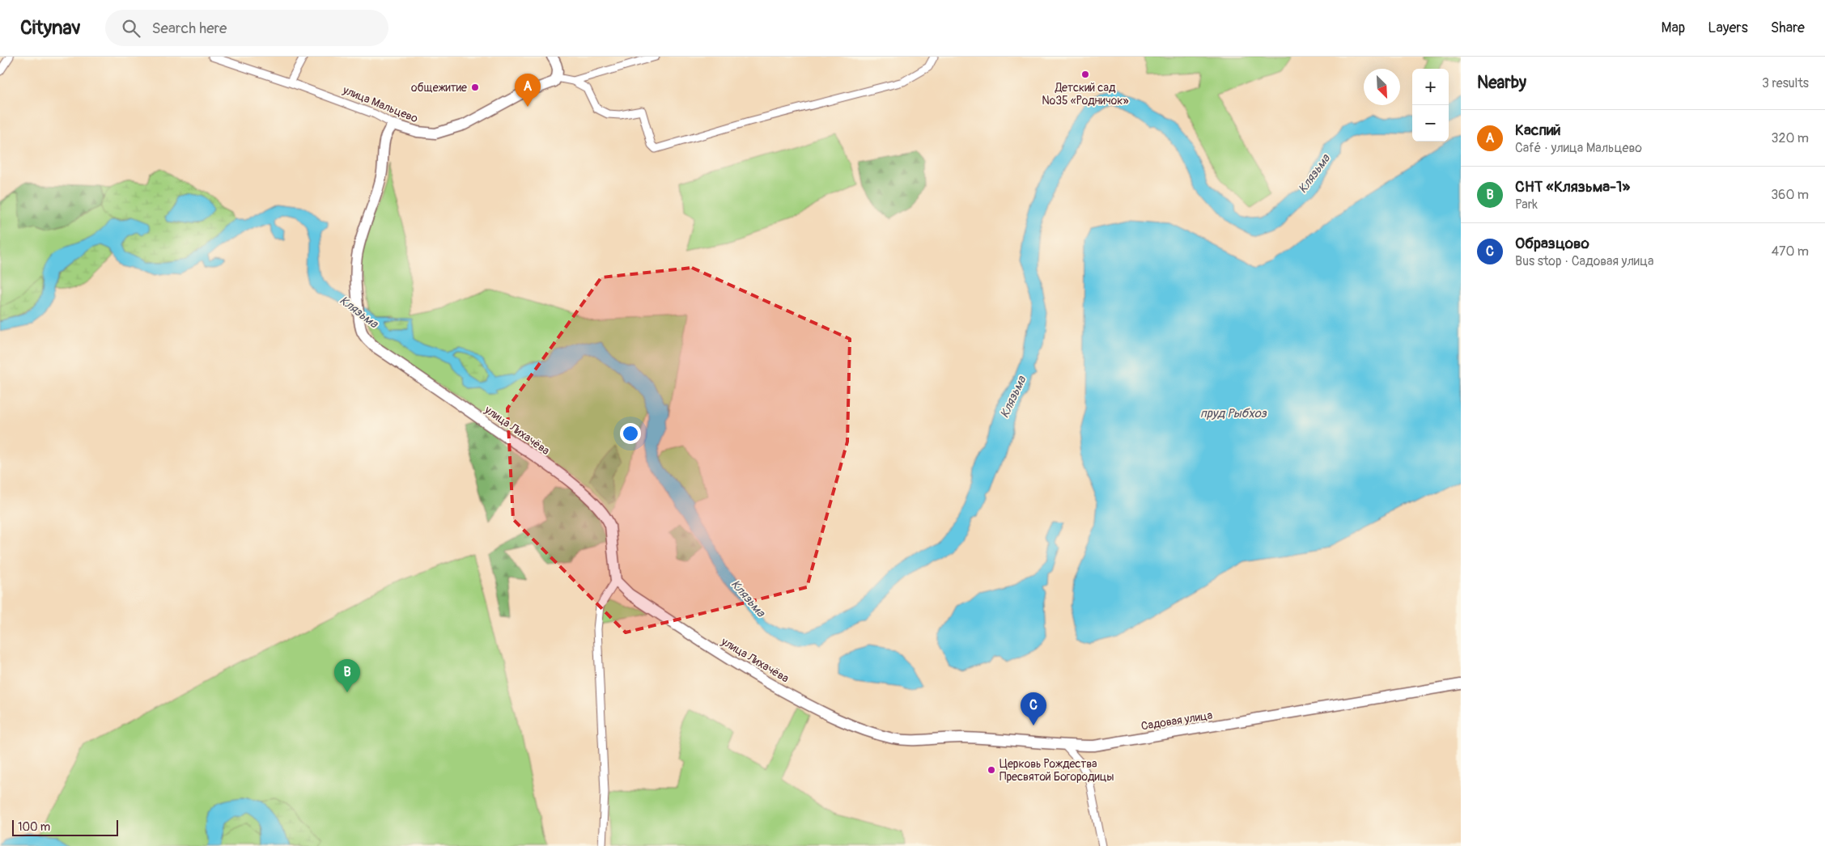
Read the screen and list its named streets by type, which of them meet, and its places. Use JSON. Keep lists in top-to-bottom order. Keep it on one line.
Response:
{"streets":{"street":["улица Мальцево","улица Лихачёва","Садовая улица"]},"crossings":[["улица Мальцево","улица Лихачёва"],["улица Лихачёва","Садовая улица"]],"water":["Клязьма","пруд Рыбхоз"],"places":["Детский сад №35 «Родничок»","общежитие","Церковь Рождества Пресвятой Богородицы"],"scale_bar":"100 m","north":"bottom right","page":{"header":"Citynav","search":"Search here","nav":["Map","Layers","Share"],"heading":["Nearby","3 results"],"map_buttons":["+","−"],"pins":["A","B","C"],"list":[{"mark":"A","name":"Каспий","note":"Café · улица Мальцево","value":"320 m"},{"mark":"B","name":"СНТ «Клязьма-1»","note":"Park","value":"360 m"},{"mark":"C","name":"Образцово","note":"Bus stop · Садовая улица","value":"470 m"}],"scale":"100 m"}}
